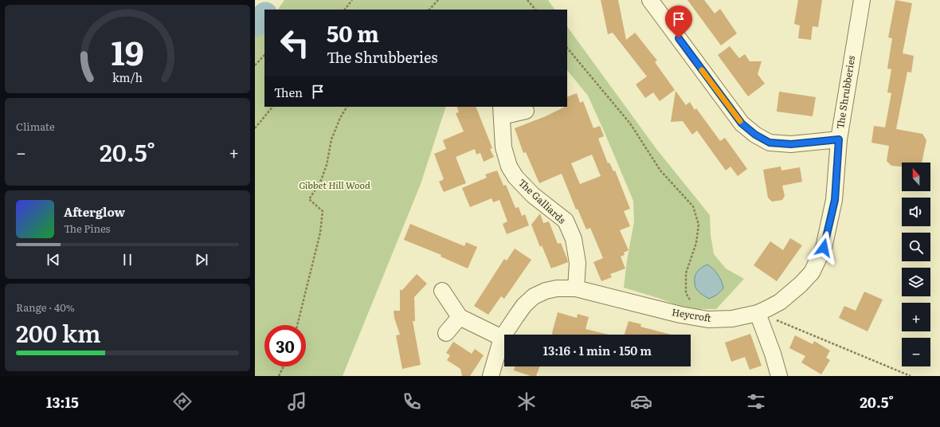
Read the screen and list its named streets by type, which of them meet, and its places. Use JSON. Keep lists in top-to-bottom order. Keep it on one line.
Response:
{"streets":{"street":["The Shrubberies","The Galliards","Heycroft"]},"crossings":[["The Shrubberies","Heycroft"],["The Galliards","Heycroft"]],"parks":["Gibbet Hill Wood"],"north":"top","page":{"turn":["50 m","The Shrubberies"],"then":"Then","tile":["Climate",["Range · 40%","200 km"]],"heat":["−","20.5°","+"],"map_buttons":["+","−"],"song":["Afterglow","The Pines"],"limit":"30","trip":"13:16 · 1 min · 150 m","tabs":["13:15","20.5°"],"gauge":["19","km/h"]}}
